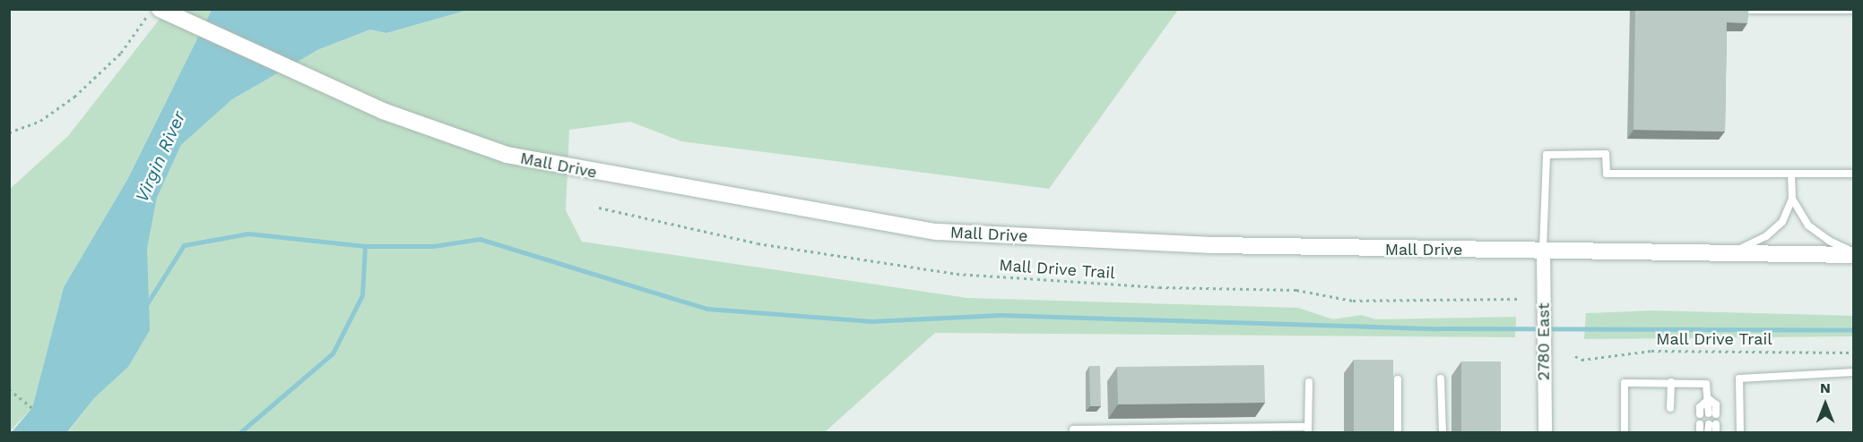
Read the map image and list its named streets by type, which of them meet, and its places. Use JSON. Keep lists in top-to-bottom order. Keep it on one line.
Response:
{"streets":{"main road":["Mall Drive"],"street":["2780 East"],"path":["Mall Drive Trail"]},"crossings":[["Mall Drive","2780 East"]],"water":["Virgin River"],"north":"top"}
